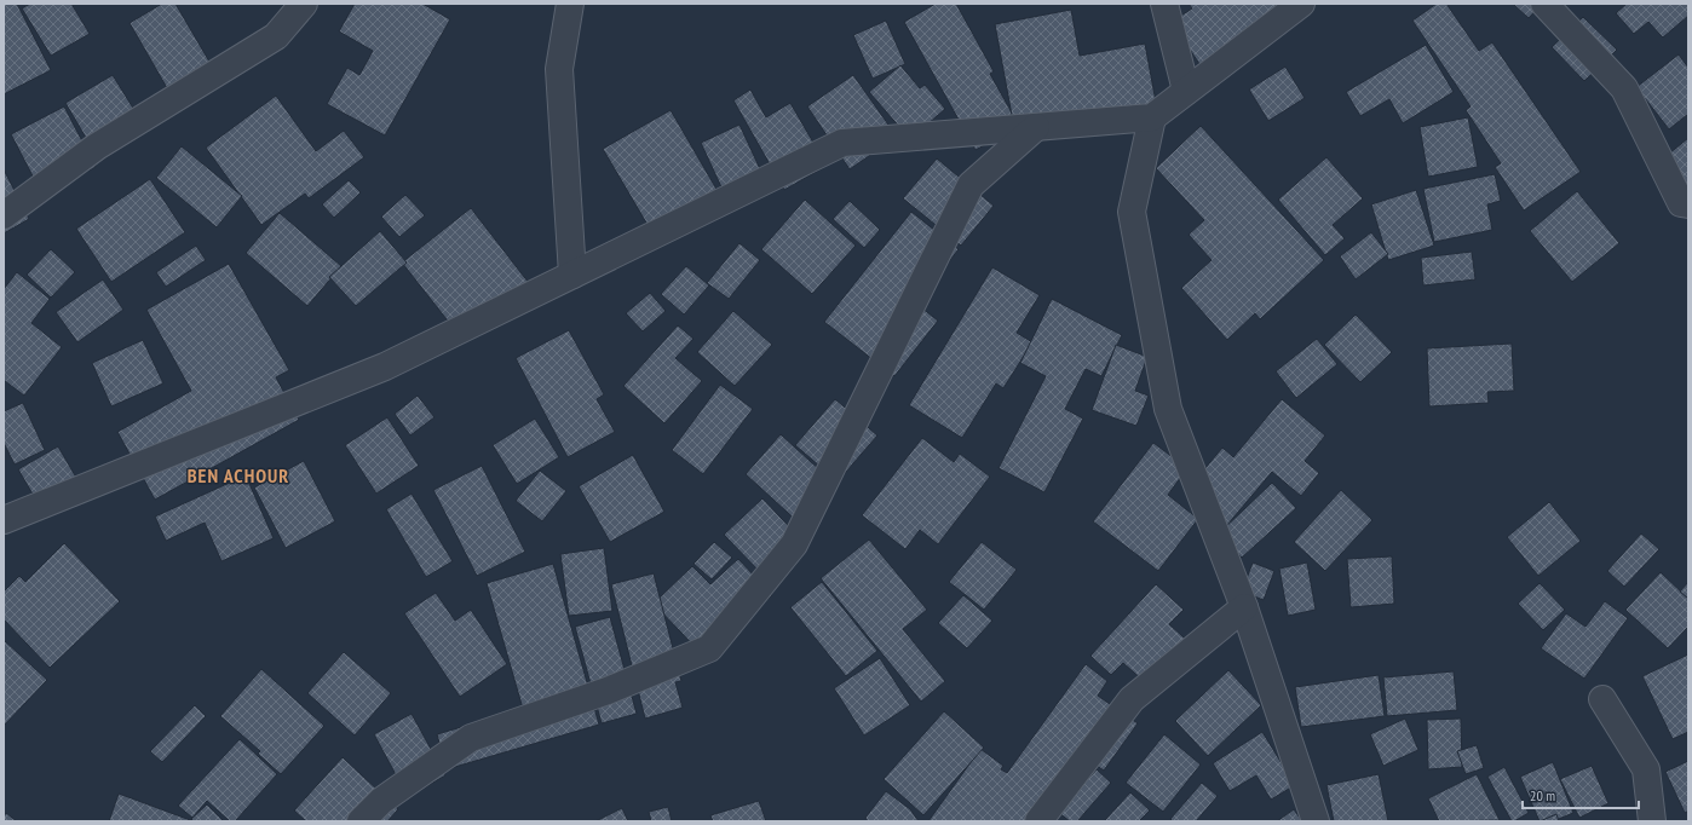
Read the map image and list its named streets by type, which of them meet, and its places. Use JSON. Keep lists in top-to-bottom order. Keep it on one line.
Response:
{"districts":["BEN ACHOUR"],"scale_bar":"20 m"}
